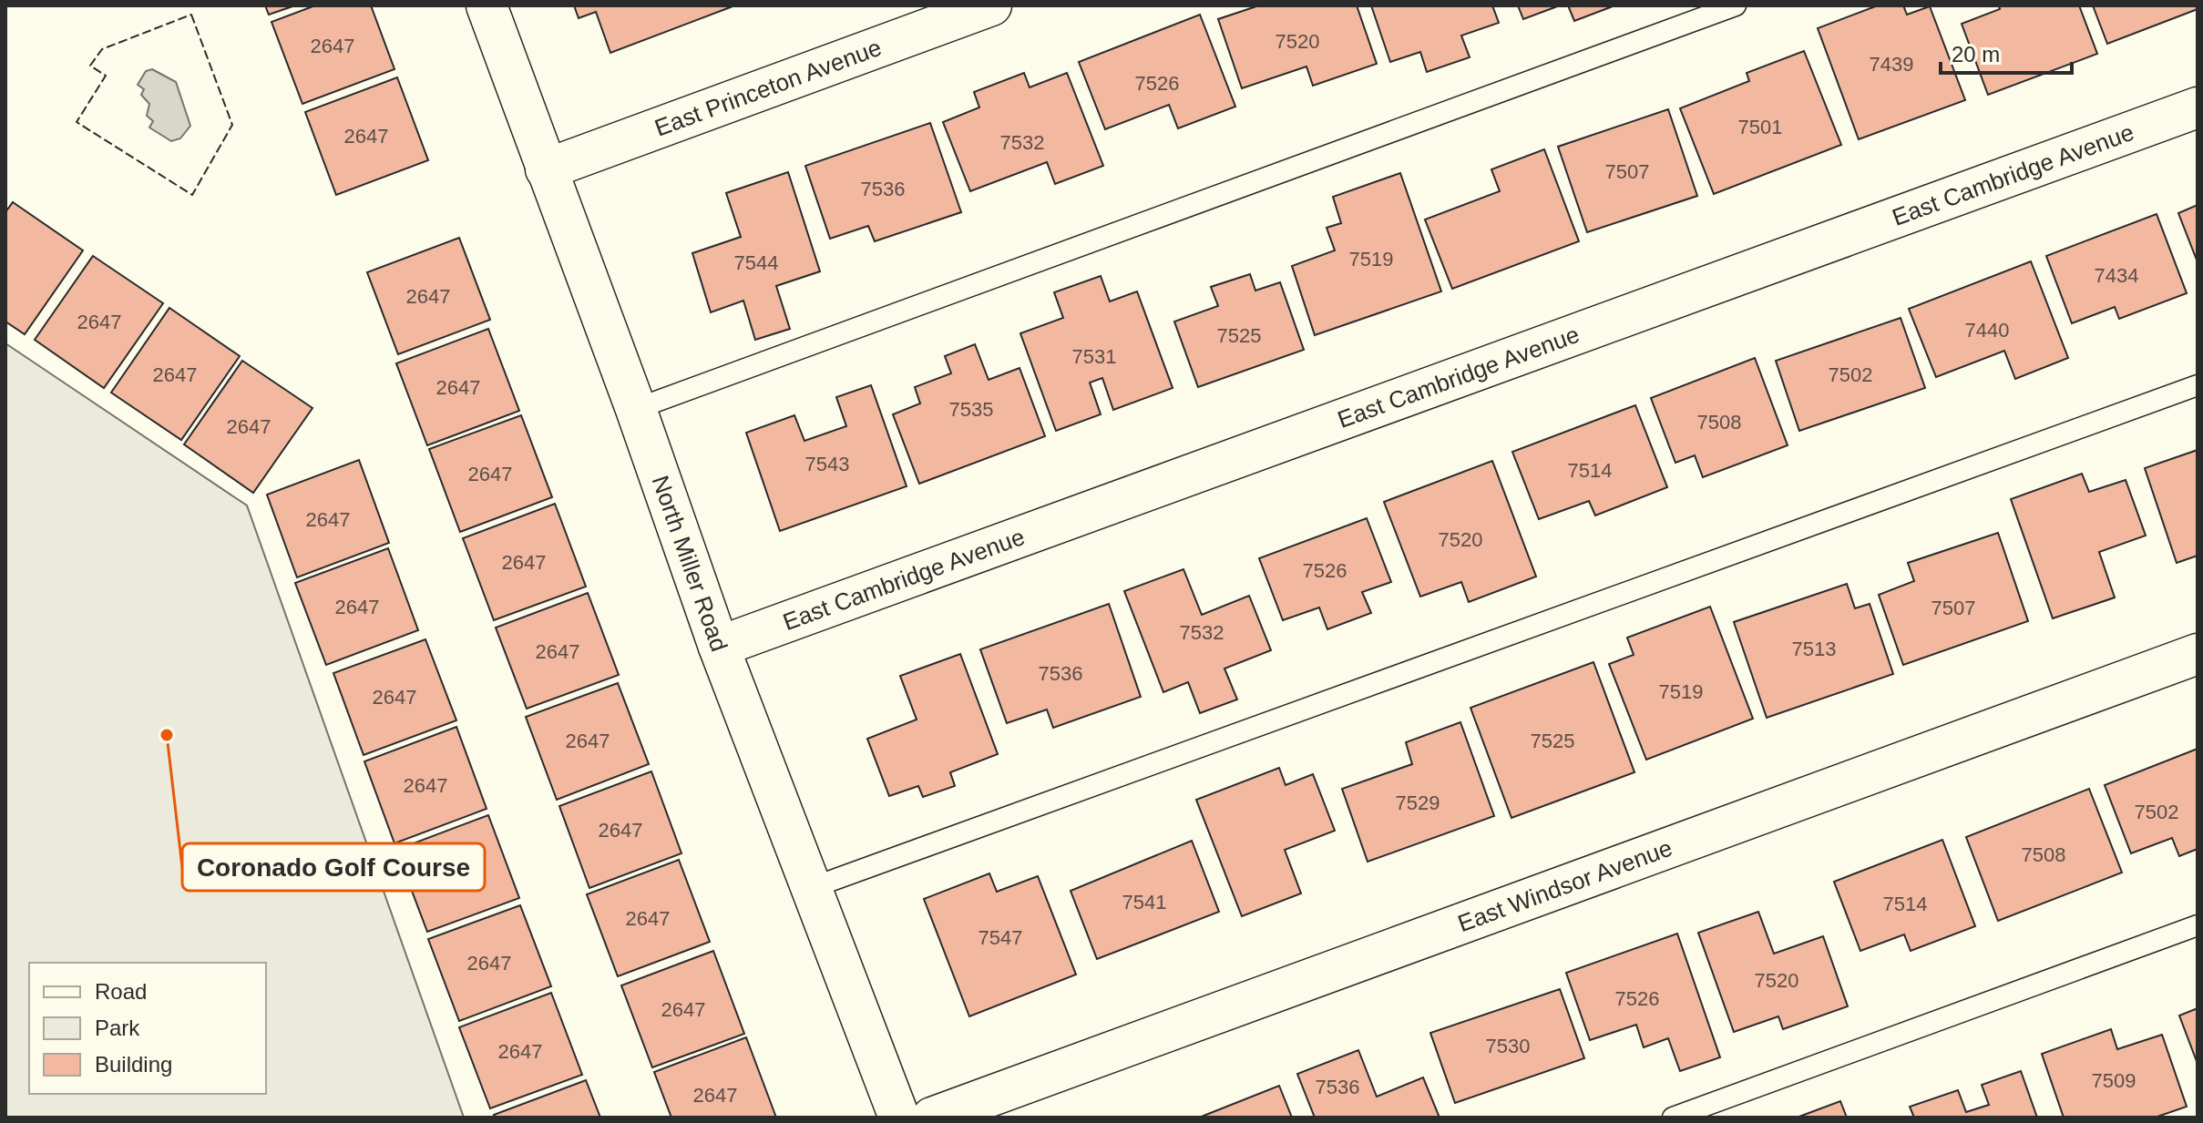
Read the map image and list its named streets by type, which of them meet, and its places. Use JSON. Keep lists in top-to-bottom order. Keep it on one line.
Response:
{"streets":{"street":["East Princeton Avenue","East Cambridge Avenue","North Miller Road","East Windsor Avenue"]},"crossings":[["East Princeton Avenue","North Miller Road"],["East Cambridge Avenue","North Miller Road"]],"places":["Coronado Golf Course"],"house_numbers":["7520","2647","7439","7526","7501","2647","7532","7507","7536","7519","7544","7434","2647","2647","7440","7525","7531","2647","7502","2647","7535","7508","2647","7543","7514","2647","2647","7520","2647","7526","2647","7507","7532","7513","2647","7536","7519","2647","2647","7525","2647","7529","7502","2647","7508","7541","7514","2647","7547","2647","7520","7526","2647","7530","2647","7509","7536","2647"],"legend":["Road","Park","Building"],"scale_bar":"20 m"}
